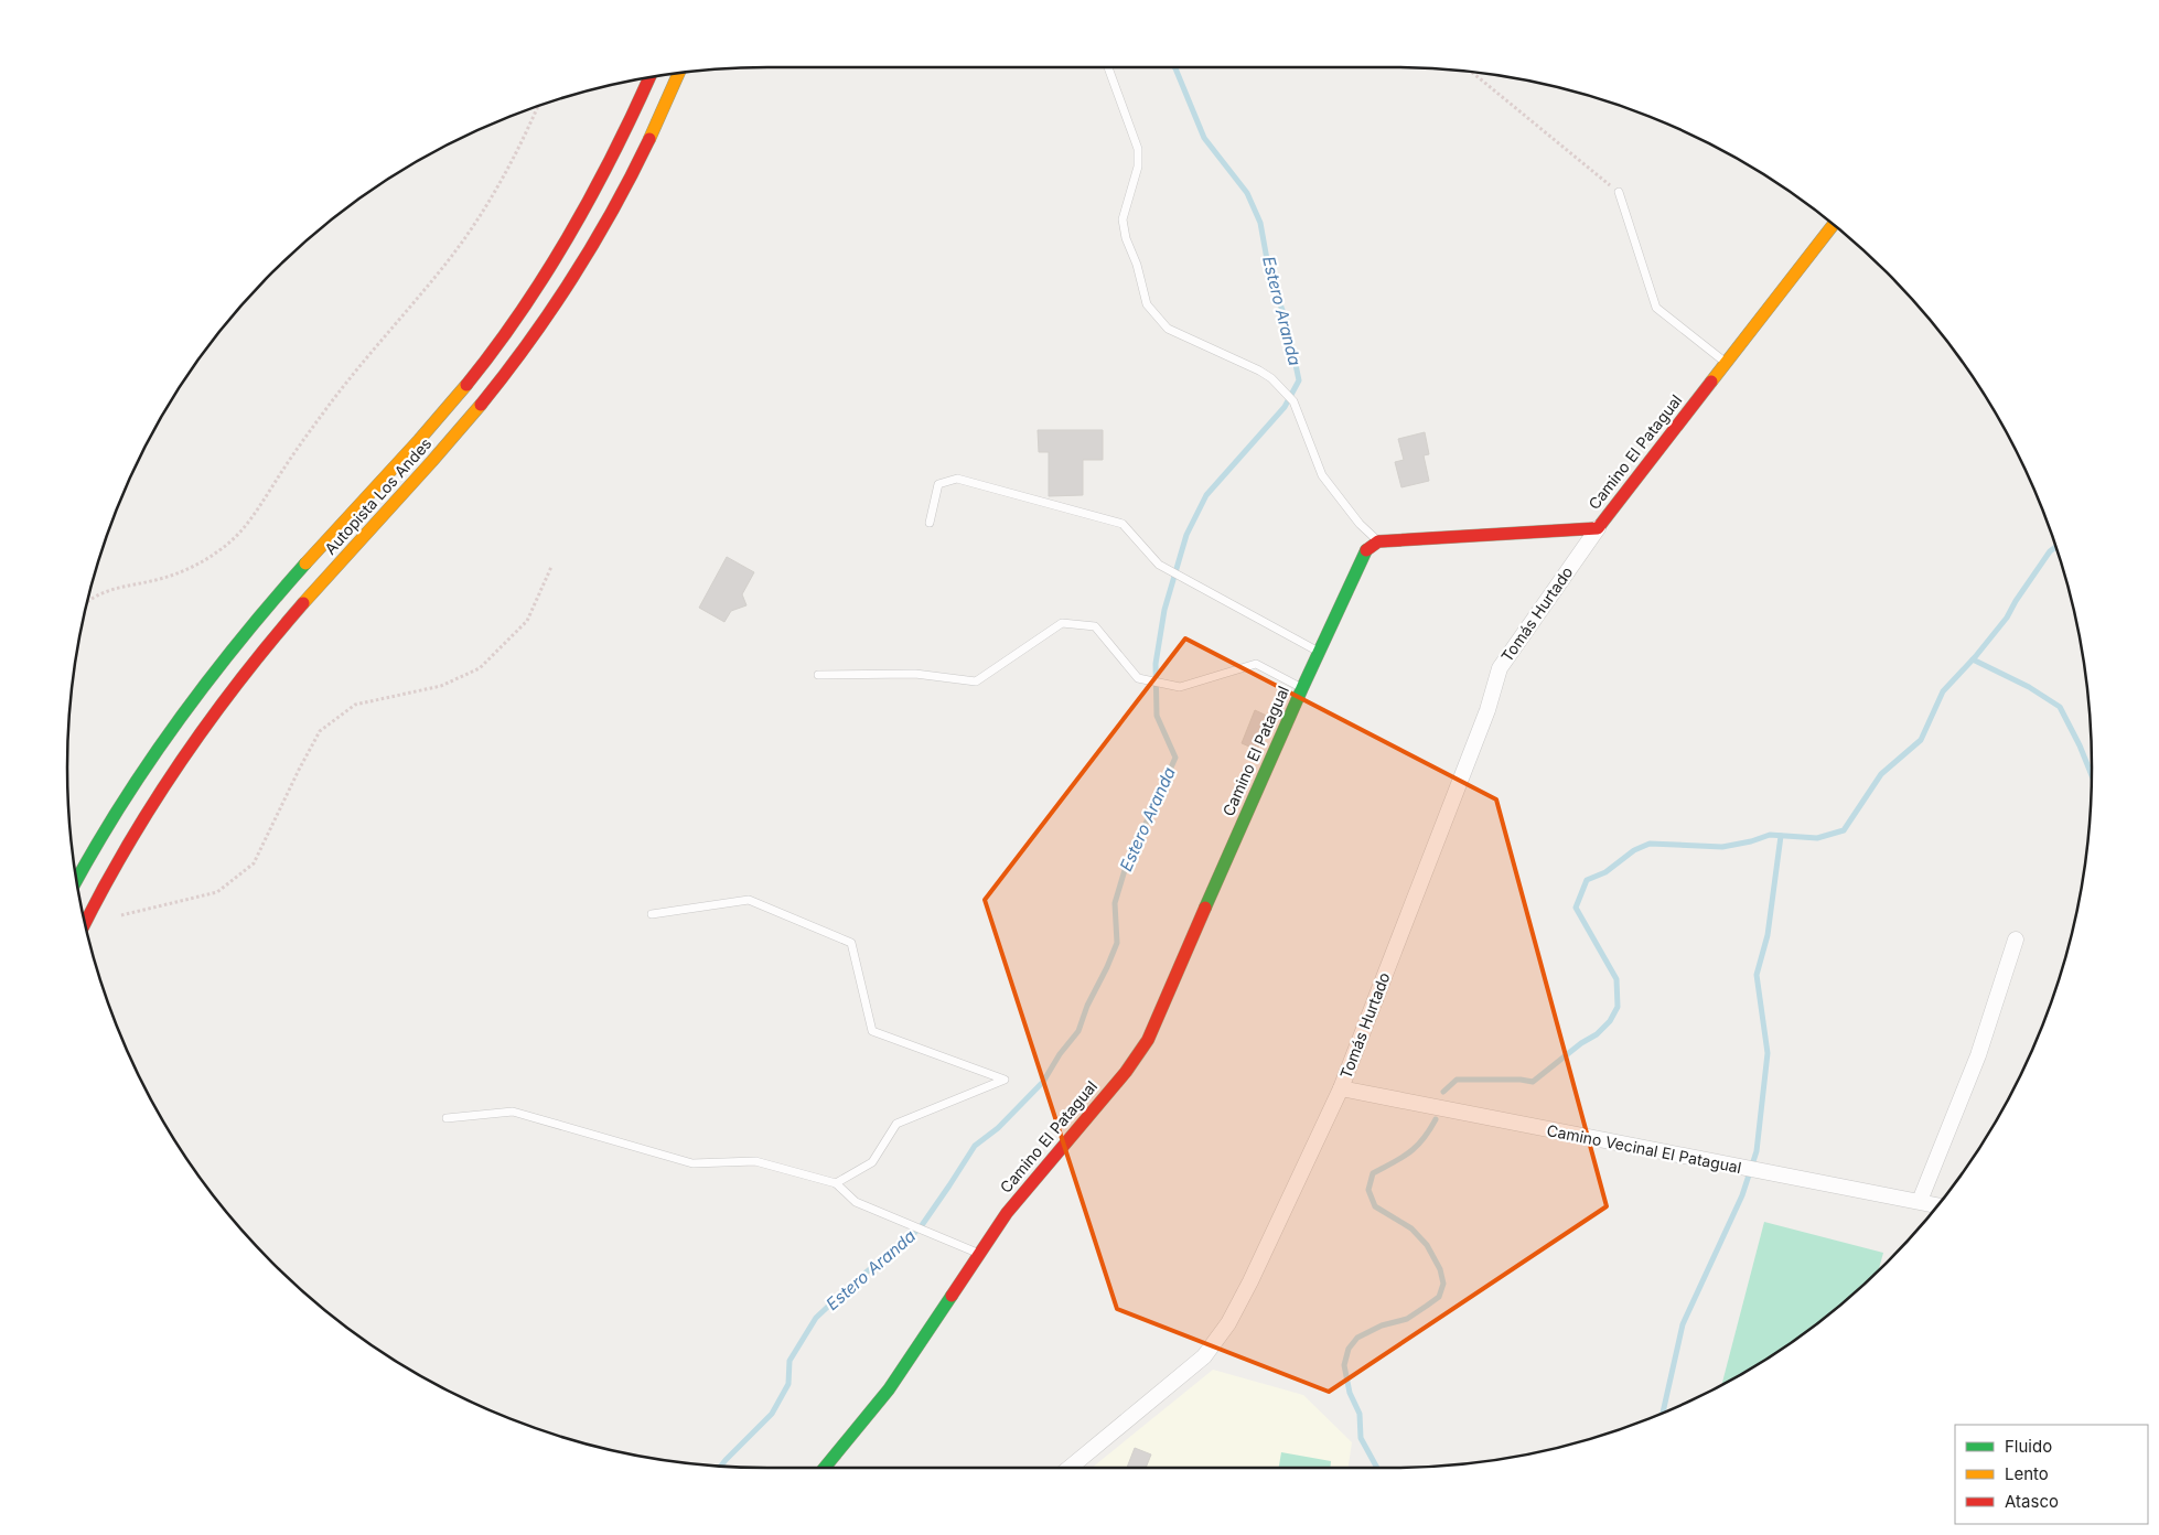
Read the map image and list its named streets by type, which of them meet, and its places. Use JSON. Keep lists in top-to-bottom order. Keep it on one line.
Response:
{"streets":{"main road":["Camino El Patagual","Autopista Los Andes"],"street":["Tomás Hurtado","Camino Vecinal El Patagual"]},"crossings":[["Camino El Patagual","Tomás Hurtado"],["Tomás Hurtado","Camino Vecinal El Patagual"]],"water":["Estero Aranda"],"legend":["Fluido","Lento","Atasco"]}
